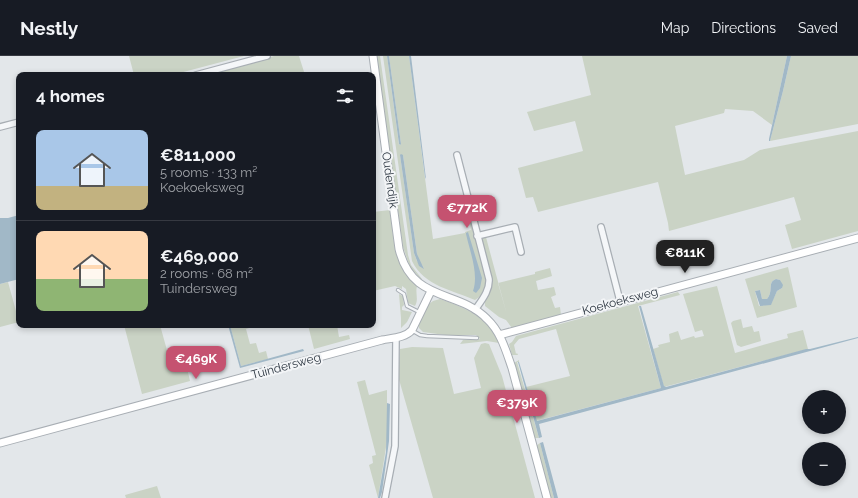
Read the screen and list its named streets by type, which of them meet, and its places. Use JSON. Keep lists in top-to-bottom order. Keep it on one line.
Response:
{"streets":{"street":["Oudendijk","Koekoeksweg","Tuindersweg"]},"crossings":[["Oudendijk","Koekoeksweg"]],"page":{"header":"Nestly","nav":["Map","Directions","Saved"],"heading":"4 homes","list":[{"name":"€811,000","note":"5 rooms · 133 m² · Koekoeksweg"},{"name":"€469,000","note":"2 rooms · 68 m² · Tuindersweg"}],"price":["€772K","€811K","€469K","€379K"],"map_buttons":["+","−"]}}
